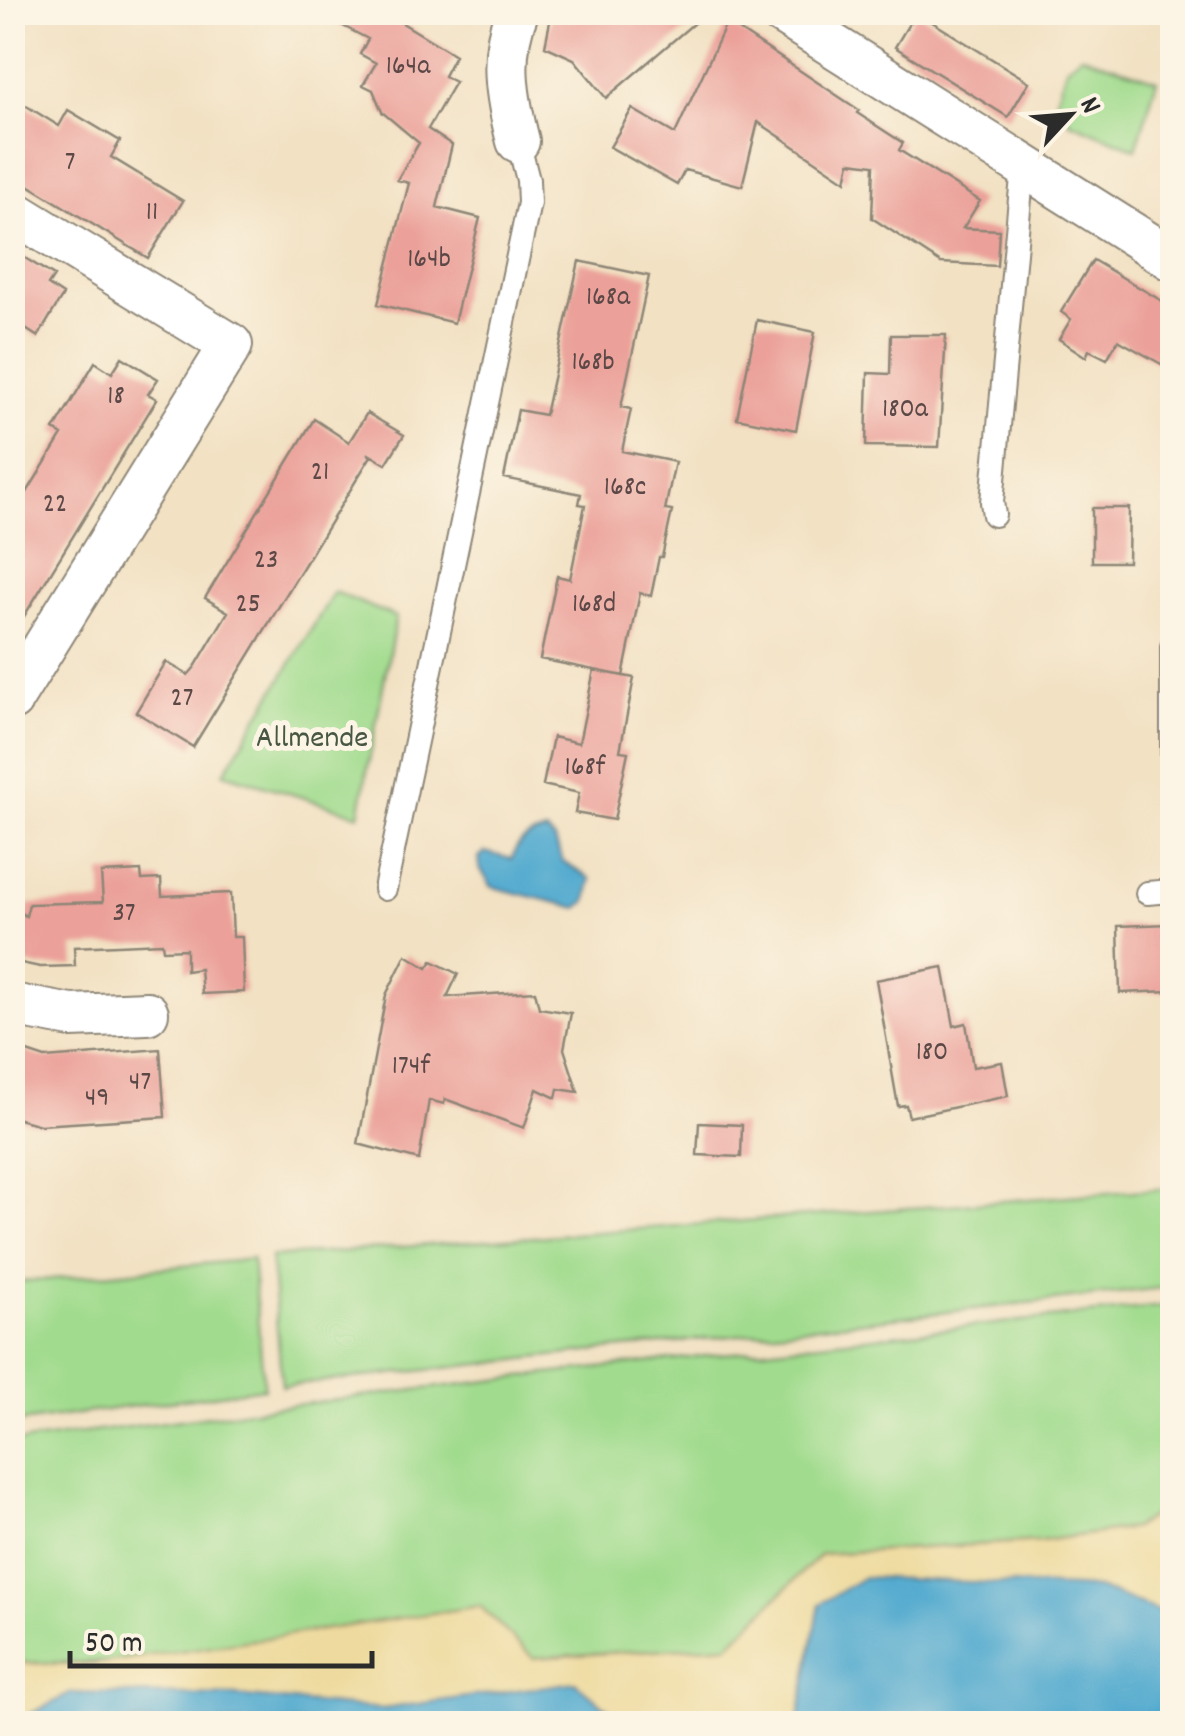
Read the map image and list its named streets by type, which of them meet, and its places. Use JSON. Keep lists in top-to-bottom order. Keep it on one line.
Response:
{"parks":["Allmende"],"house_numbers":["164a","7","11","164b","168a","168b","18","180a","21","168c","22","23","25","168d","27","168f","37","180","174f","47","49"],"scale_bar":"50 m","north":"top right"}
